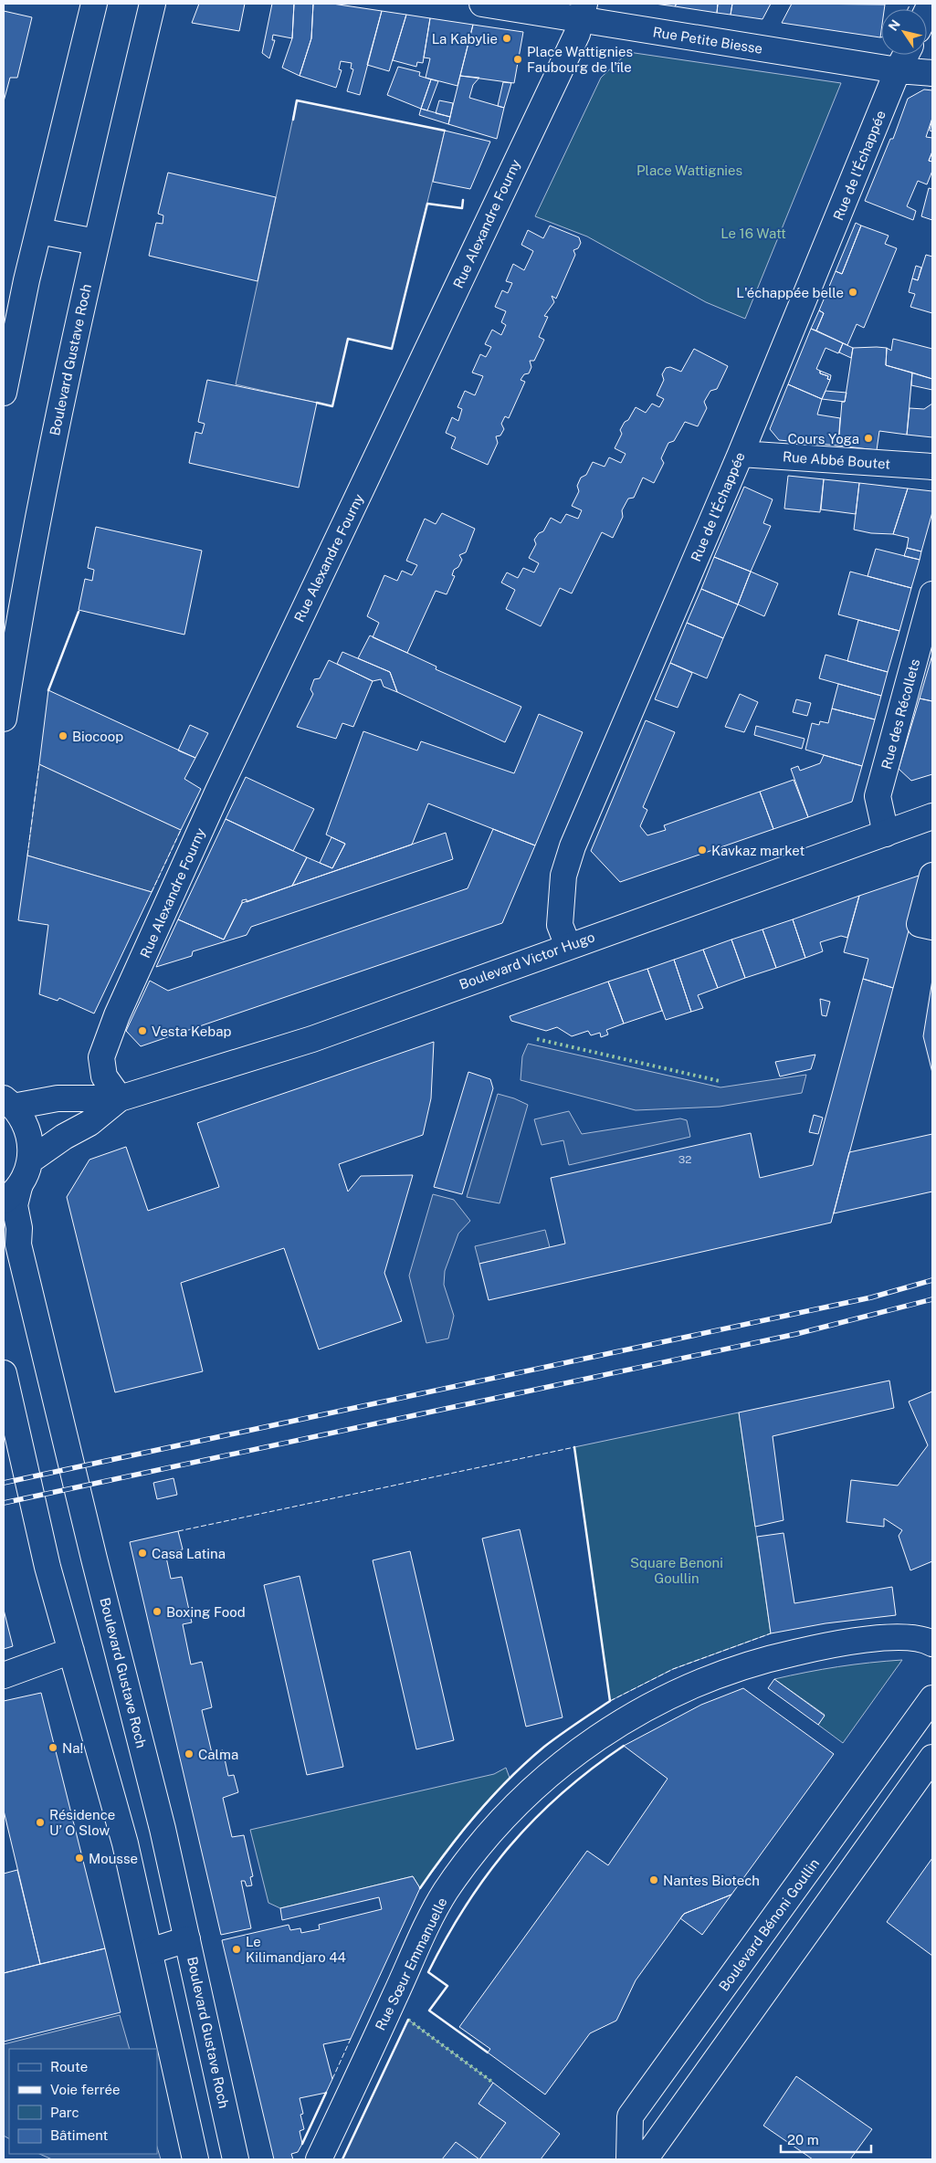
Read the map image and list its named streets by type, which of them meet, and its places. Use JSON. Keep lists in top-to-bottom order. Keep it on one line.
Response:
{"streets":{"street":["Rue Petite Biesse","Rue de l'Échappée","Rue Alexandre Fourny","Boulevard Gustave Roch","Rue Abbé Boutet","Rue des Récollets","Boulevard Victor Hugo","Boulevard Bénoni Goullin","Rue Sœur Emmanuelle"]},"crossings":[["Rue Petite Biesse","Rue de l'Échappée"],["Rue Petite Biesse","Rue Alexandre Fourny"],["Rue de l'Échappée","Rue Abbé Boutet"],["Rue de l'Échappée","Boulevard Victor Hugo"],["Rue Alexandre Fourny","Boulevard Victor Hugo"],["Boulevard Gustave Roch","Boulevard Victor Hugo"],["Rue des Récollets","Boulevard Victor Hugo"]],"parks":["Place Wattignies","Le 16 Watt","Square Benoni Goullin"],"places":["La Kabylie","Place Wattignies Faubourg de l'île","L'échappée belle","Cours Yoga","Biocoop","Kavkaz market","Vesta Kebap","Casa Latina","Boxing Food","Na!","Calma","Résidence U’ O Slow","Mousse","Nantes Biotech","Le Kilimandjaro 44"],"house_numbers":["32"],"legend":["Route","Voie ferrée","Parc","Bâtiment"],"scale_bar":"20 m","north":"top left"}
